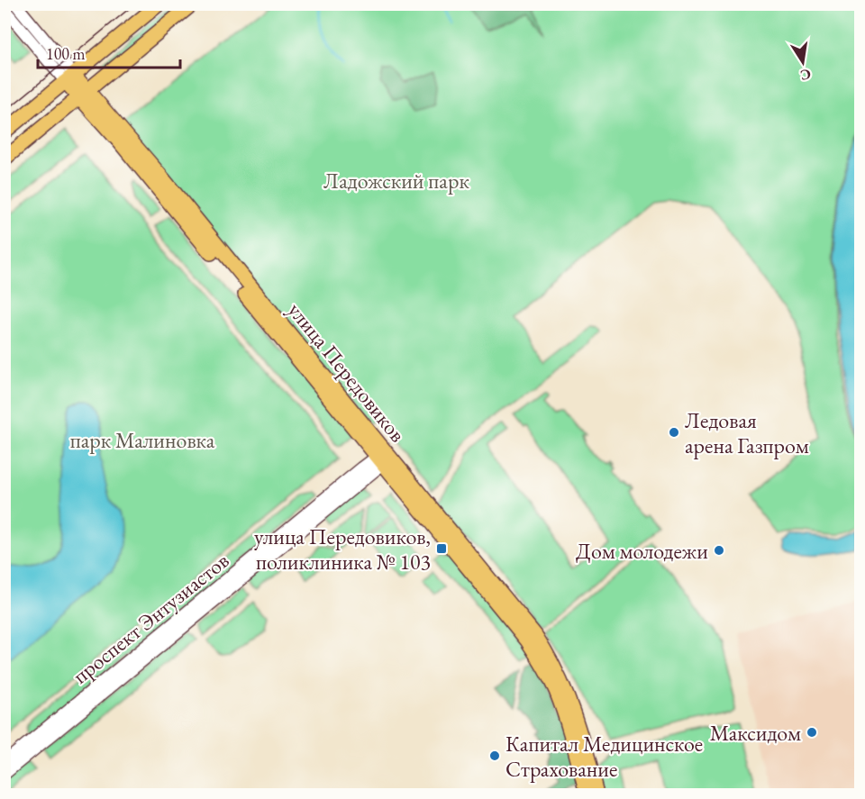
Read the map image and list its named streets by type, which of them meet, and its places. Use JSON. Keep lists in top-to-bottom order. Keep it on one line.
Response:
{"streets":{"main road":["улица Передовиков"],"street":["проспект Энтузиастов"]},"crossings":[["улица Передовиков","проспект Энтузиастов"]],"parks":["Ладожский парк","парк Малиновка"],"places":{"other":["Ледовая арена Газпром","Дом молодежи","Максидом","Капитал Медицинское Страхование"],"transit":["улица Передовиков, поликлиника № 103"]},"scale_bar":"100 m","north":"bottom"}
